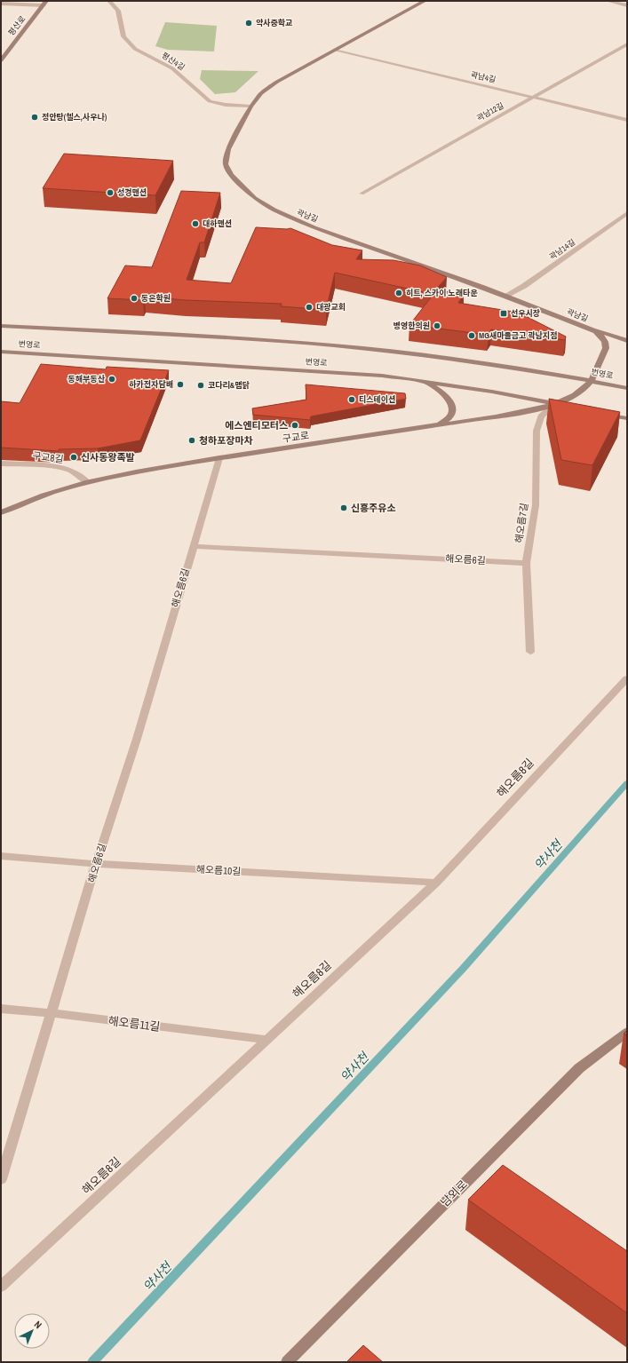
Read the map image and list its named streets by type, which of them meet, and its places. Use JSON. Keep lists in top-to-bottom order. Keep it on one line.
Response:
{"streets":{"main road":["평산로","곽남길","번영로","구교로","남외로"],"street":["평산4길","곽남4길","곽남12길","곽남14길","구교8길","해오름7길","해오름6길","해오름8길","해오름10길","해오름11길"]},"crossings":[["평산4길","곽남길"],["곽남4길","곽남12길"],["곽남4길","곽남길"],["곽남길","곽남14길"],["곽남길","번영로"],["곽남길","구교로"],["번영로","구교로"],["번영로","해오름7길"],["구교로","구교8길"],["구교로","해오름7길"],["구교로","해오름6길"],["해오름7길","해오름6길"],["해오름6길","해오름10길"],["해오름6길","해오름11길"],["해오름8길","해오름10길"],["해오름8길","해오름11길"]],"water":["약사천"],"places":{"other":["약사중학교","정안탕(헬스,사우나)","성경맨션","대하맨션","히트, 스카이 노래타운","동은학원","대광교회","병영한의원","MG새마을금고 곽남지점","동해부동산","하카전자담배","코다리&맵닭","티스테이션","에스엔티모터스","청하포장마차","신사동왕족발","신흥주유소"],"transit":["선우시장"]},"north":"top right"}
